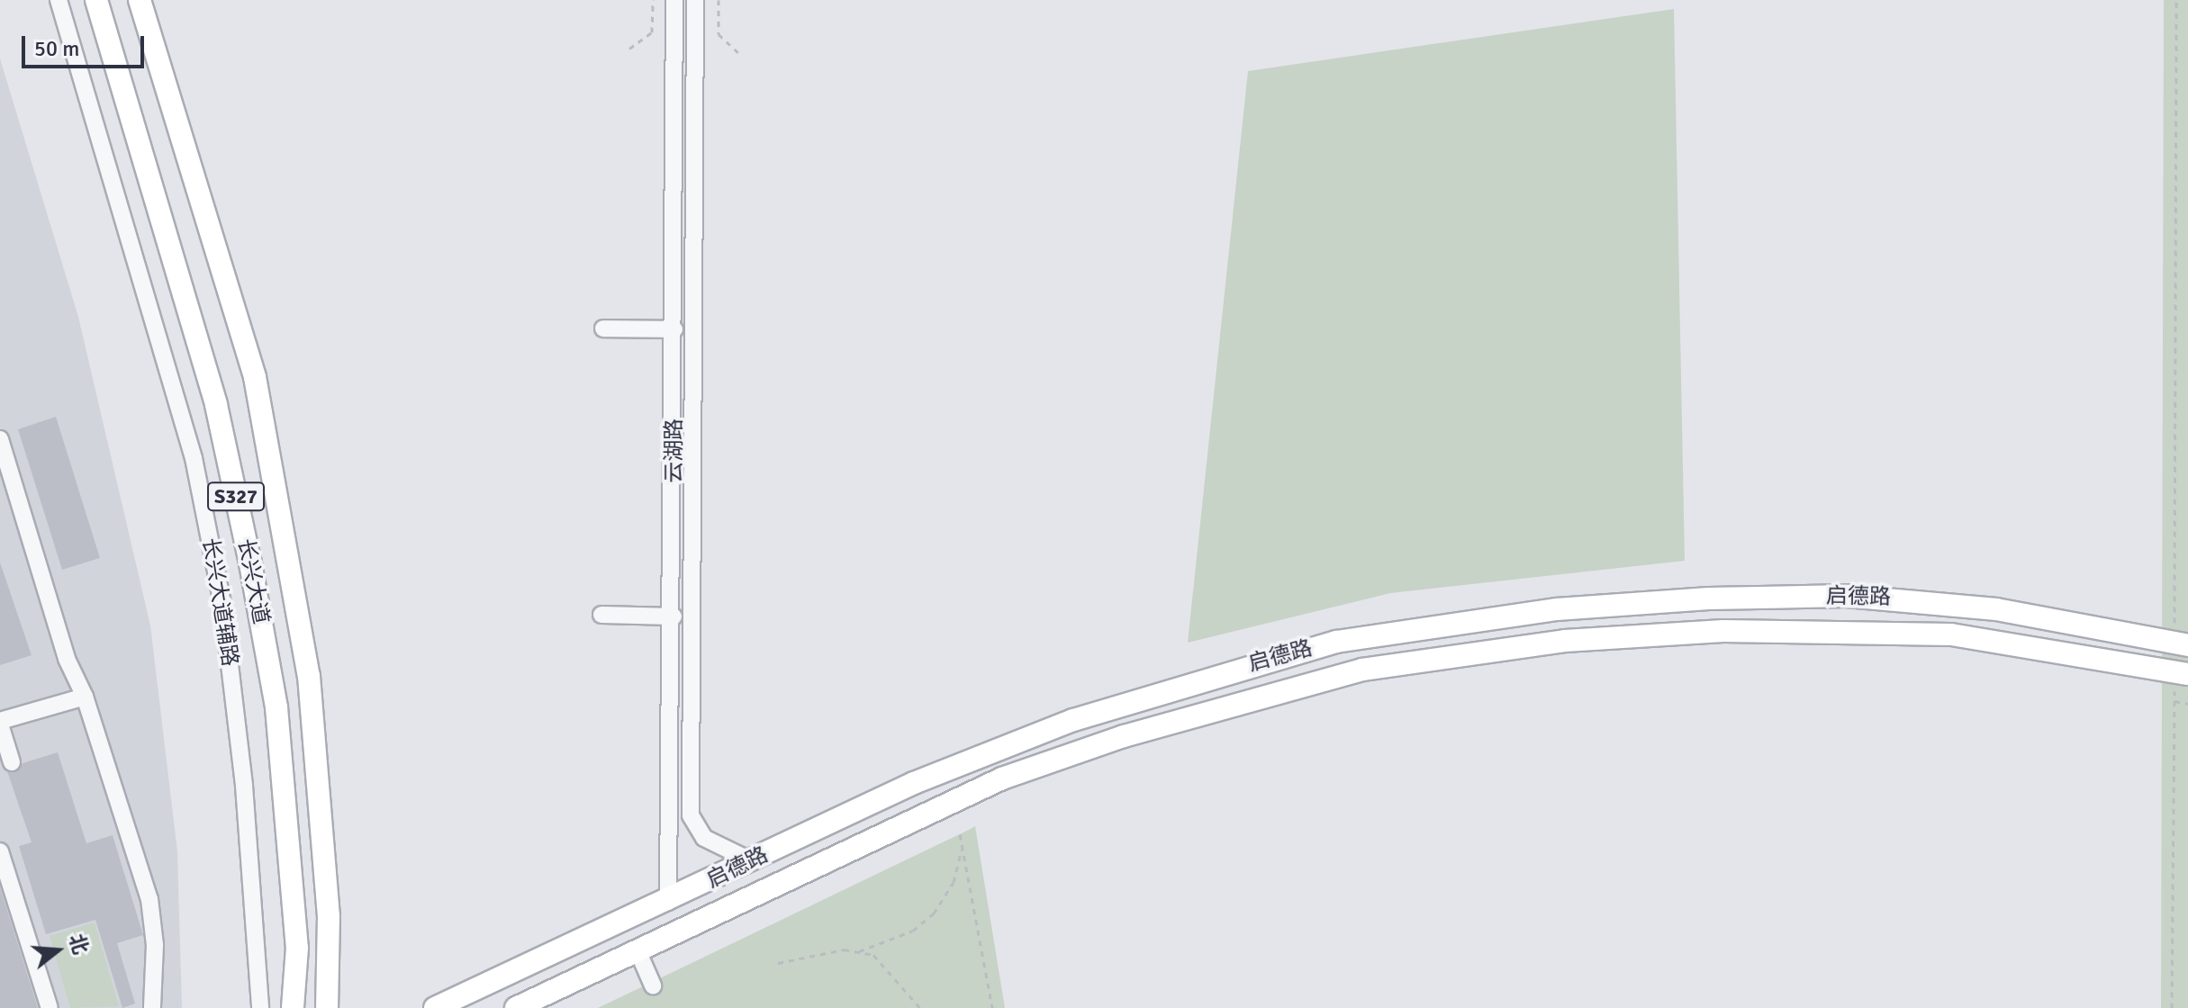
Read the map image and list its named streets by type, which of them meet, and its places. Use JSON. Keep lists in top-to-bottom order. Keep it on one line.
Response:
{"streets":{"main road":["S327","长兴大道","启德路"],"street":["云湖路","长兴大道辅路"]},"crossings":[["云湖路","启德路"]],"scale_bar":"50 m","north":"right"}
